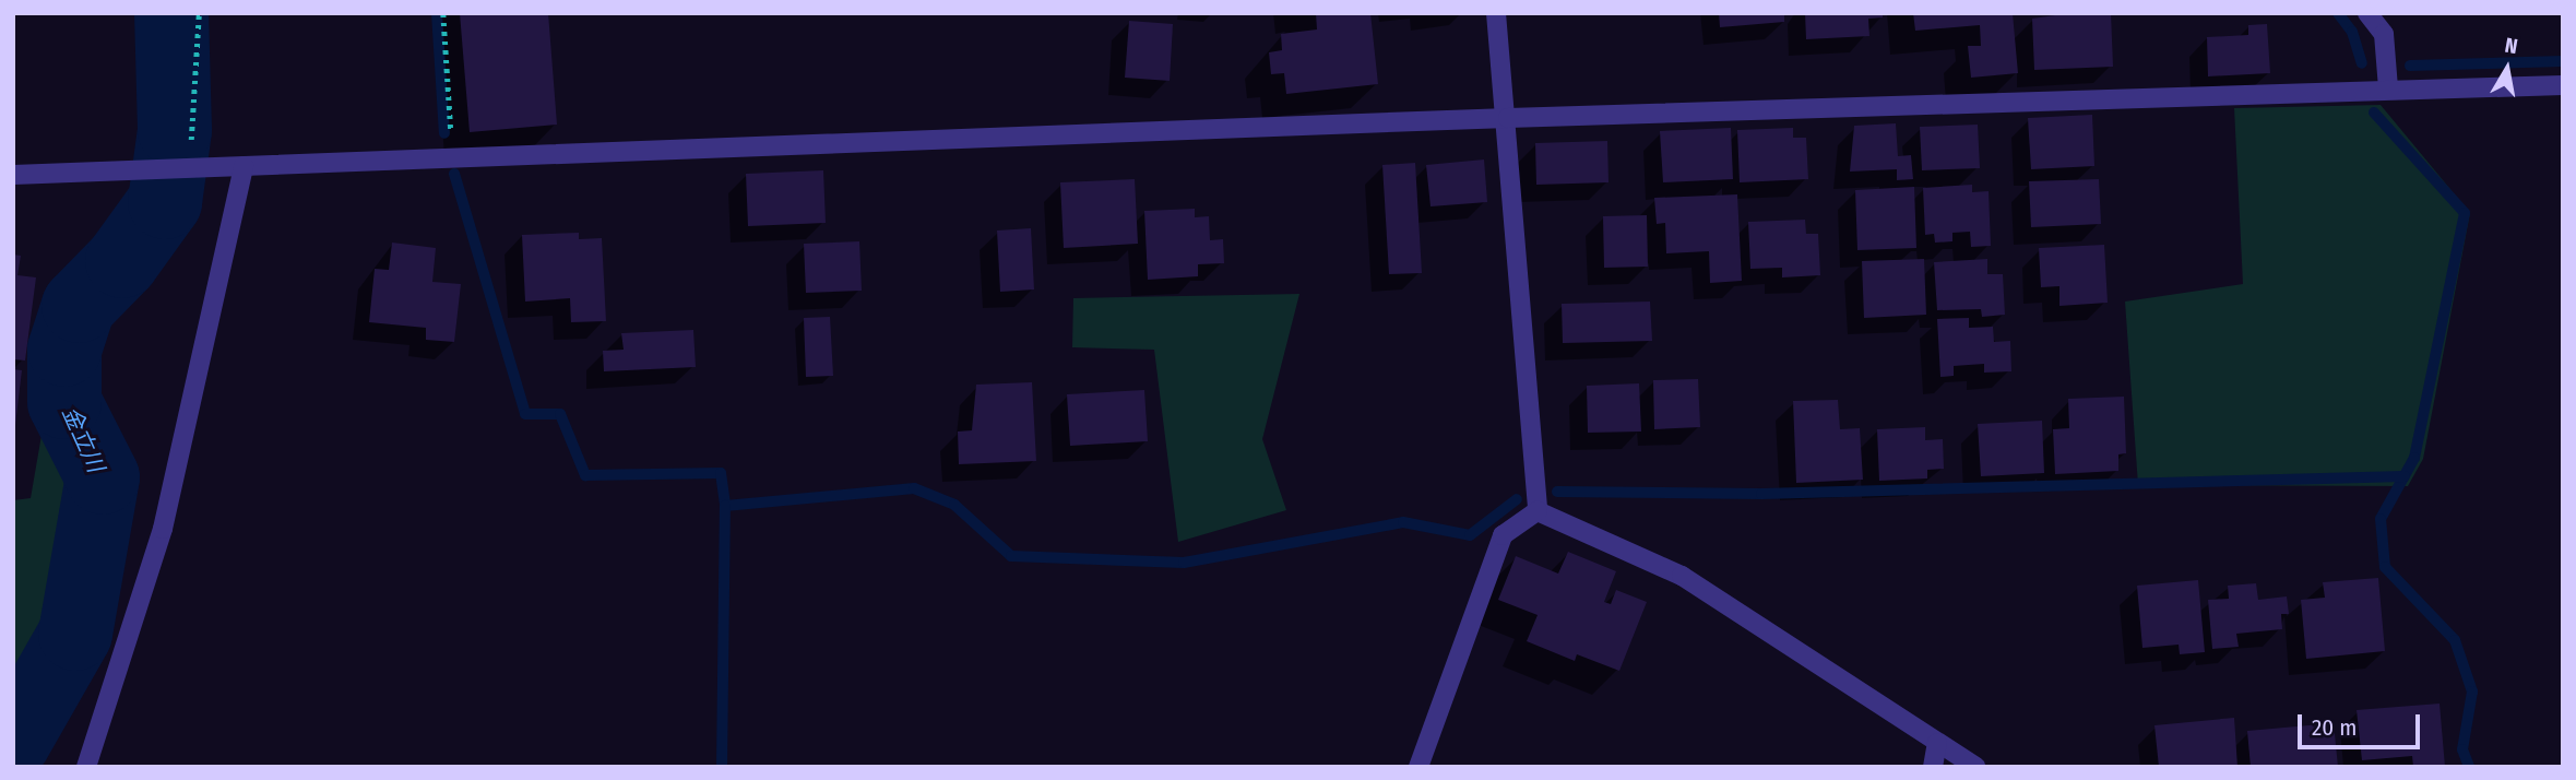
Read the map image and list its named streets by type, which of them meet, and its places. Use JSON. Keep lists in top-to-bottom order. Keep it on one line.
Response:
{"water":["金立川"],"scale_bar":"20 m","north":"top"}
